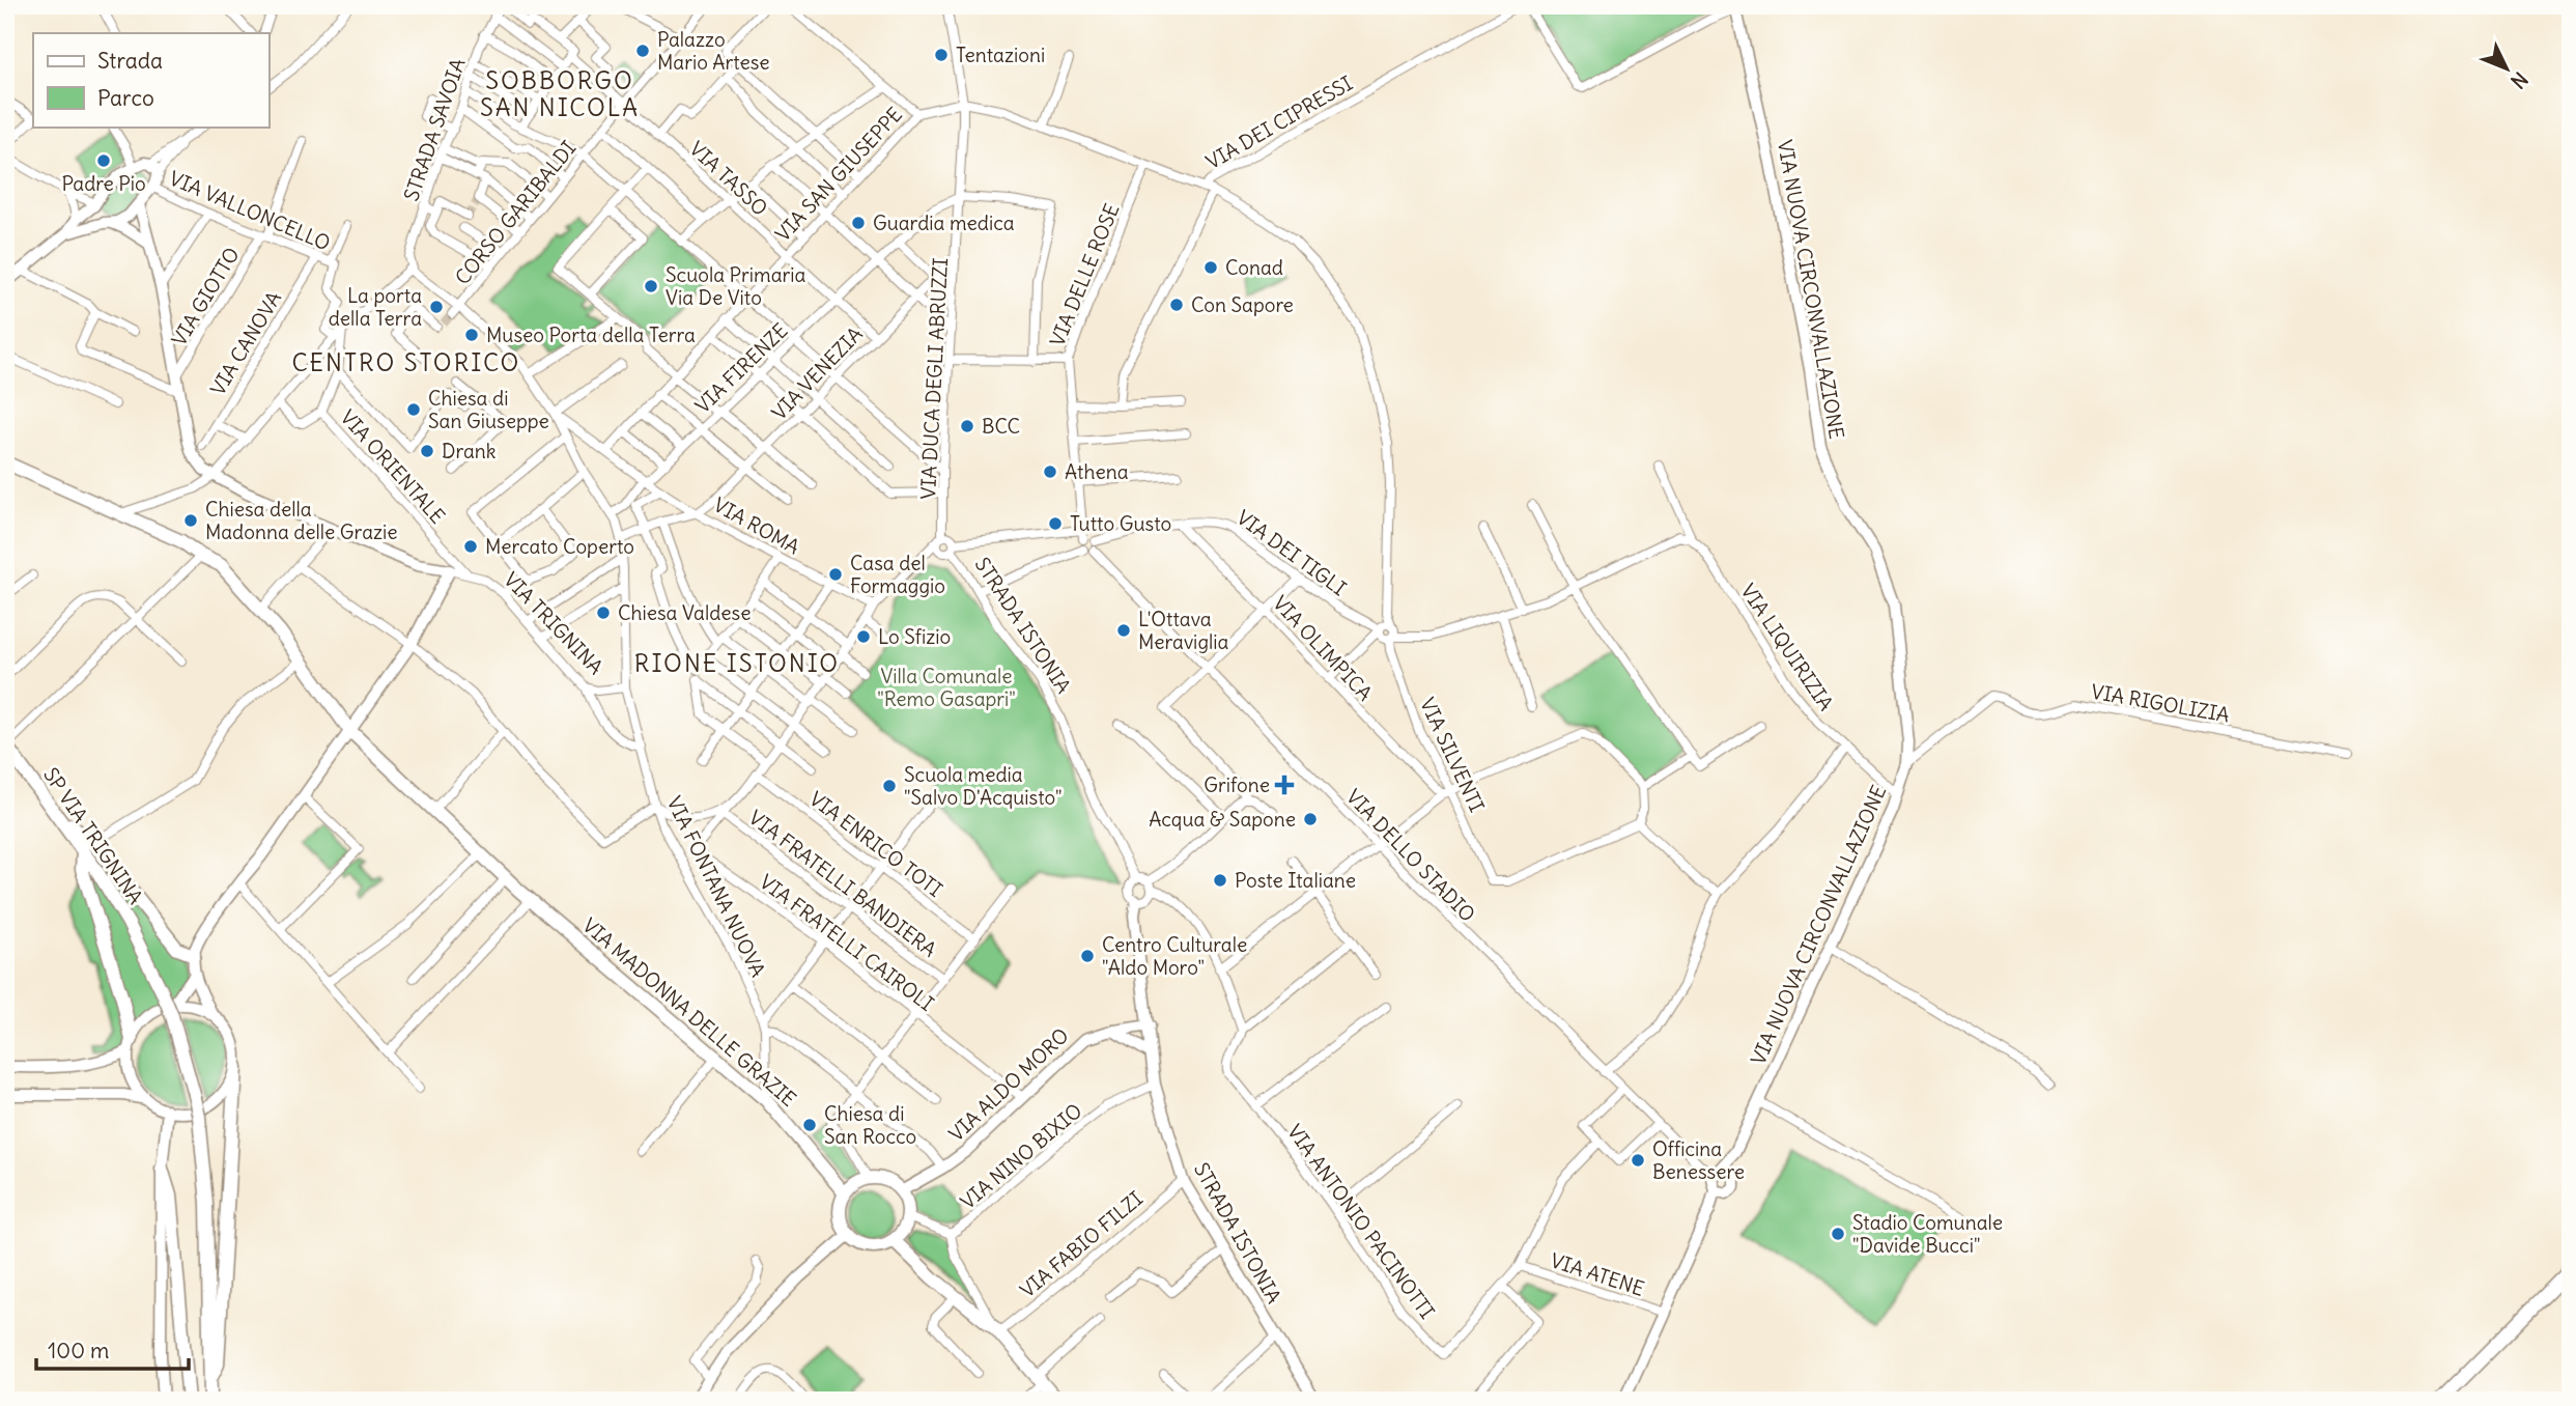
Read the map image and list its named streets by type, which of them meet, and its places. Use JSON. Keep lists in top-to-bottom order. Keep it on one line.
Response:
{"streets":{"main road":["SP VIA TRIGNINA","VIA MADONNA DELLE GRAZIE"],"street":["VIA DEI CIPRESSI","STRADA SAVOIA","VIA SAN GIUSEPPE","VIA TASSO","VIA VALLONCELLO","CORSO GARIBALDI","VIA DELLE ROSE","VIA NUOVA CIRCONVALLAZIONE","VIA GIOTTO","VIA CANOVA","VIA FIRENZE","VIA VENEZIA","VIA DUCA DEGLI ABRUZZI","VIA ORIENTALE","VIA ROMA","VIA DEI TIGLI","VIA TRIGNINA","STRADA ISTONIA","VIA LIQUIRIZIA","VIA OLIMPICA","VIA RIGOLIZIA","VIA SILVENTI","VIA ENRICO TOTI","VIA DELLO STADIO","VIA FRATELLI BANDIERA","VIA FONTANA NUOVA","VIA FRATELLI CAIROLI","VIA ALDO MORO","VIA NINO BIXIO","VIA ANTONIO PACINOTTI","VIA FABIO FILZI","VIA ATENE"]},"crossings":[["VIA DEI CIPRESSI","VIA DELLE ROSE"],["VIA DEI CIPRESSI","VIA DUCA DEGLI ABRUZZI"],["VIA SAN GIUSEPPE","VIA TASSO"],["VIA SAN GIUSEPPE","VIA ROMA"],["VIA TASSO","CORSO GARIBALDI"],["VIA TASSO","VIA FIRENZE"],["VIA TASSO","VIA VENEZIA"],["VIA VALLONCELLO","VIA GIOTTO"],["VIA VALLONCELLO","VIA CANOVA"],["VIA NUOVA CIRCONVALLAZIONE","VIA LIQUIRIZIA"],["VIA NUOVA CIRCONVALLAZIONE","VIA RIGOLIZIA"],["VIA NUOVA CIRCONVALLAZIONE","VIA DELLO STADIO"],["VIA NUOVA CIRCONVALLAZIONE","VIA ATENE"],["VIA FIRENZE","VIA DUCA DEGLI ABRUZZI"],["VIA FIRENZE","VIA ROMA"],["VIA VENEZIA","VIA DUCA DEGLI ABRUZZI"],["VIA VENEZIA","VIA ROMA"],["VIA ORIENTALE","VIA TRIGNINA"],["VIA ROMA","VIA FONTANA NUOVA"],["VIA DEI TIGLI","VIA OLIMPICA"],["VIA DEI TIGLI","VIA DELLO STADIO"],["VIA TRIGNINA","VIA FONTANA NUOVA"],["STRADA ISTONIA","VIA ALDO MORO"],["STRADA ISTONIA","VIA NINO BIXIO"],["STRADA ISTONIA","VIA FABIO FILZI"],["VIA OLIMPICA","VIA SILVENTI"],["VIA FRATELLI BANDIERA","VIA FRATELLI CAIROLI"],["VIA FONTANA NUOVA","VIA MADONNA DELLE GRAZIE"],["VIA FRATELLI CAIROLI","VIA ALDO MORO"],["VIA MADONNA DELLE GRAZIE","VIA ALDO MORO"],["VIA MADONNA DELLE GRAZIE","VIA NINO BIXIO"],["VIA ALDO MORO","VIA NINO BIXIO"]],"districts":["SOBBORGO SAN NICOLA","CENTRO STORICO","RIONE ISTONIO"],"parks":["Villa Comunale \"Remo Gasapri\""],"places":{"other":["Palazzo Mario Artese","Tentazioni","Padre Pio","Guardia medica","Conad","Scuola Primaria Via De Vito","Con Sapore","La porta della Terra","Museo Porta della Terra","Chiesa di San Giuseppe","BCC","Drank","Athena","Chiesa della Madonna delle Grazie","Tutto Gusto","Mercato Coperto","Casa del Formaggio","Chiesa Valdese","L'Ottava Meraviglia","Lo Sfizio","Scuola media \"Salvo D'Acquisto\"","Acqua & Sapone","Poste Italiane","Centro Culturale \"Aldo Moro\"","Chiesa di San Rocco","Officina Benessere","Stadio Comunale \"Davide Bucci\""],"health":["Grifone"]},"legend":["Strada","Parco"],"scale_bar":"100 m","north":"bottom right"}
